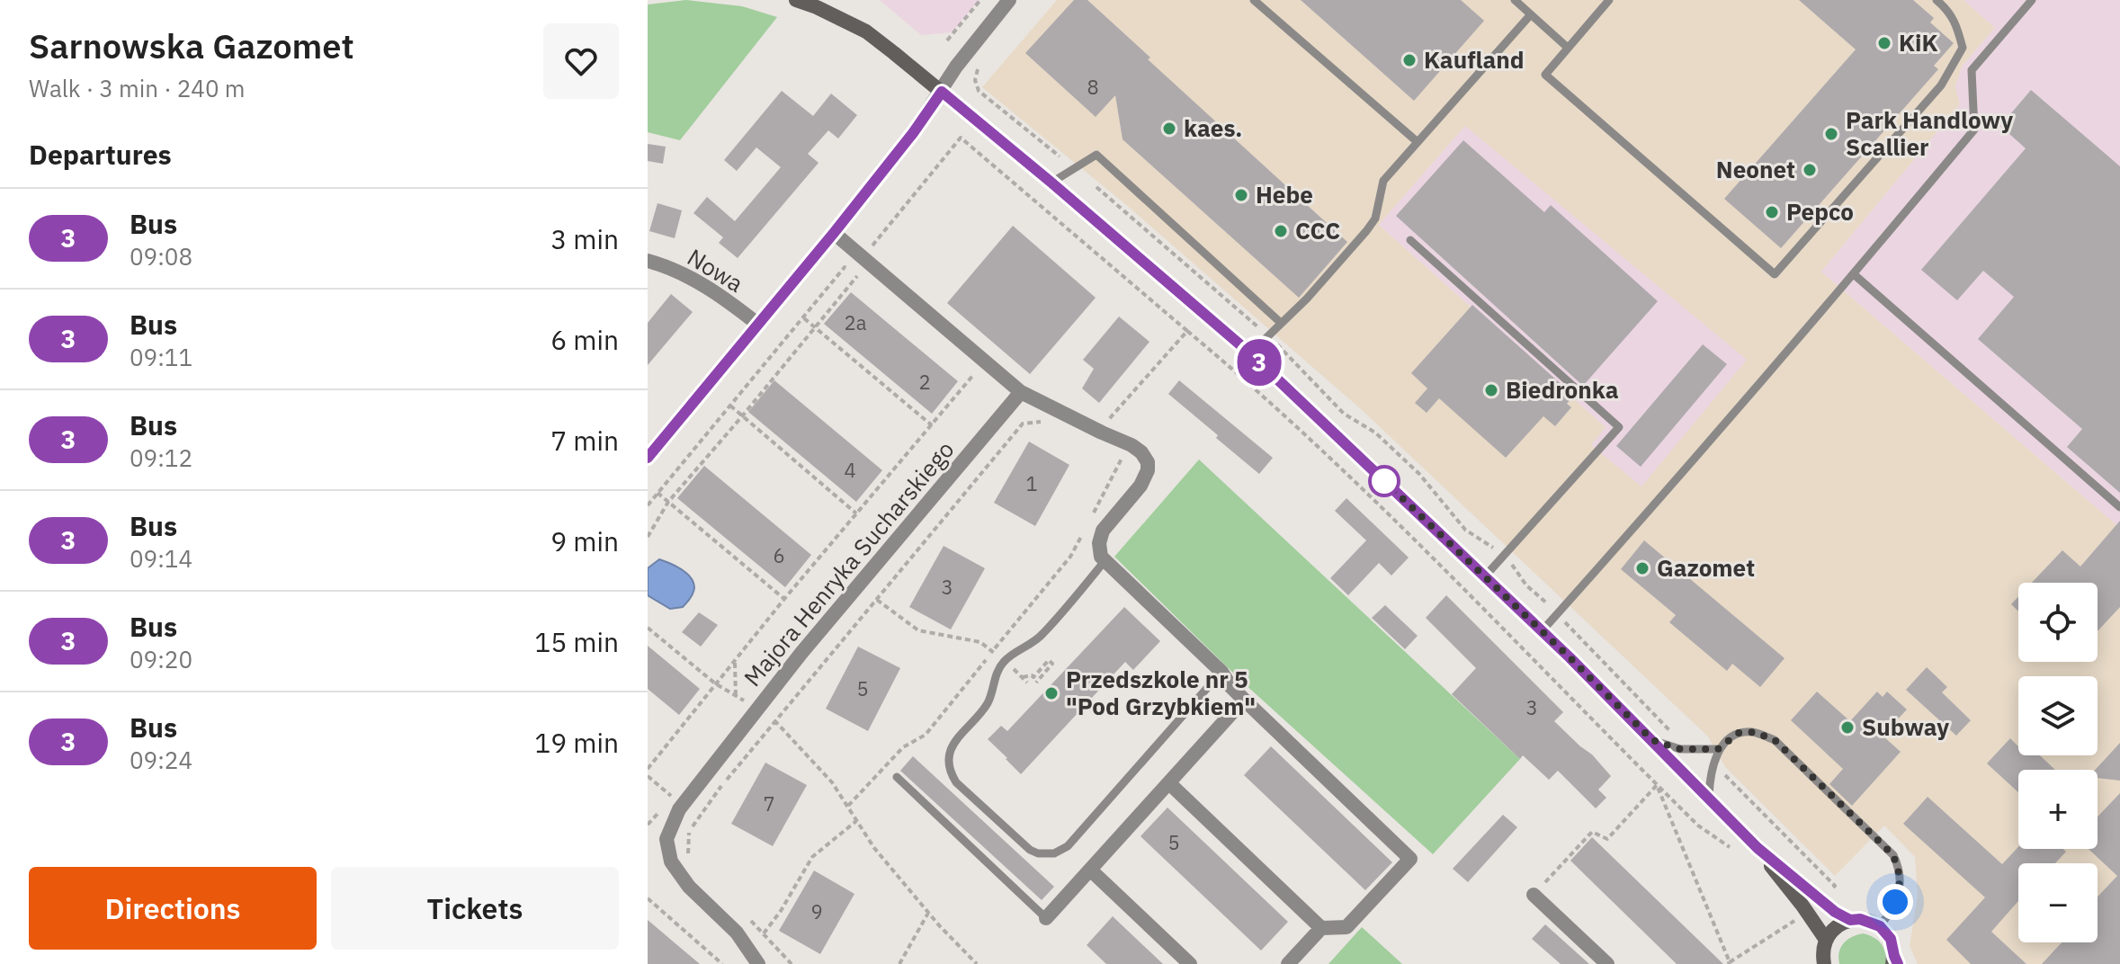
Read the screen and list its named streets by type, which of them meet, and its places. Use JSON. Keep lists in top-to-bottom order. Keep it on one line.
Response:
{"streets":{"street":["Nowa","Majora Henryka Sucharskiego"]},"places":["KiK","Kaufland","kaes.","Park Handlowy Scallier","Neonet","Hebe","Pepco","CCC","Biedronka","Gazomet","Przedszkole nr 5 \"Pod Grzybkiem\"","Subway"],"lines":["bus line 3"],"house_numbers":["8","2a","2","4","1","6","3","5","3","7","5","9"],"page":{"heading":[["Sarnowska Gazomet","Walk · 3 min · 240 m"],"Departures"],"on_map":"3","list":[{"mark":"3","name":"Bus","note":"09:08","value":"3 min"},{"mark":"3","name":"Bus","note":"09:11","value":"6 min"},{"mark":"3","name":"Bus","note":"09:12","value":"7 min"},{"mark":"3","name":"Bus","note":"09:14","value":"9 min"},{"mark":"3","name":"Bus","note":"09:20","value":"15 min"},{"mark":"3","name":"Bus","note":"09:24","value":"19 min"}],"map_buttons":["+","−"],"buttons":["Directions","Tickets"]}}
